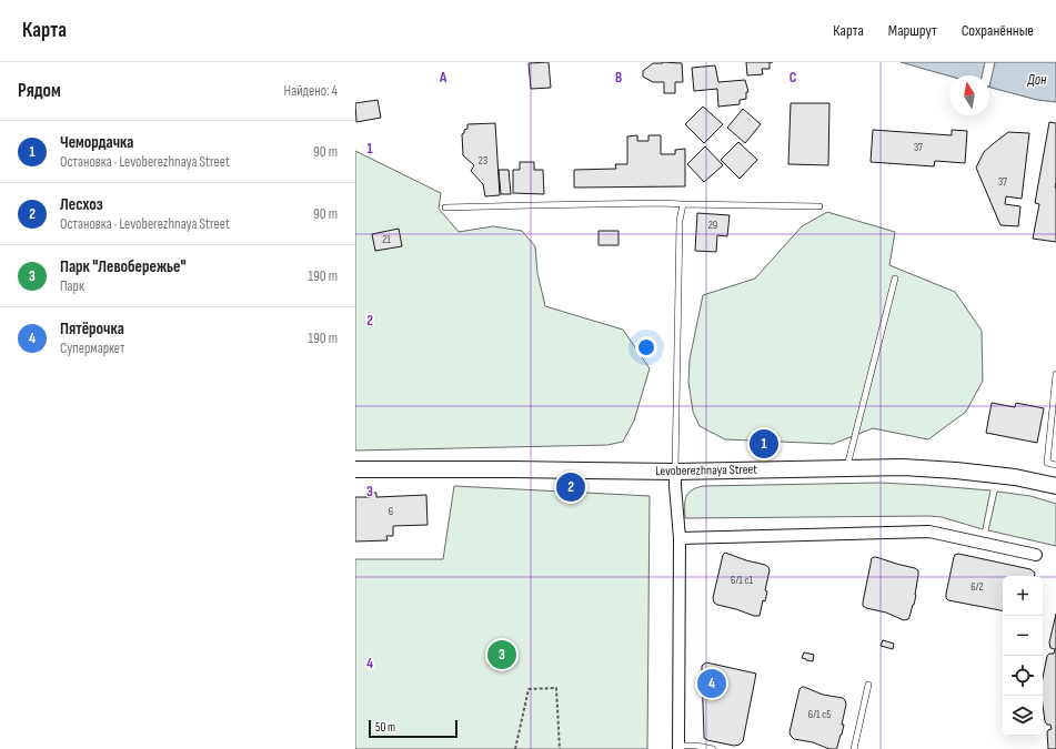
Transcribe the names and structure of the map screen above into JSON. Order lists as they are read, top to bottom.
{
  "streets": {
    "main road": ["Levoberezhnaya Street"]
  },
  "water": ["Дон"],
  "house_numbers": [
    "37",
    "23",
    "37",
    "29",
    "21",
    "6",
    "6/1 с1",
    "6/2",
    "6/1 с5"
  ],
  "scale_bar": "50 m",
  "north": "top",
  "page": {
    "header": "Карта",
    "nav": ["Карта", "Маршрут", "Сохранённые"],
    "heading": ["Рядом", "Найдено: 4"],
    "list": [
      {
        "mark": "1",
        "name": "Чемордачка",
        "note": "Остановка · Levoberezhnaya Street",
        "value": "90 m"
      },
      {
        "mark": "2",
        "name": "Лесхоз",
        "note": "Остановка · Levoberezhnaya Street",
        "value": "90 m"
      },
      {
        "mark": "3",
        "name": "Парк \"Левобережье\"",
        "note": "Парк",
        "value": "190 m"
      },
      {
        "mark": "4",
        "name": "Пятёрочка",
        "note": "Супермаркет",
        "value": "190 m"
      }
    ],
    "pins": [
      "1",
      "2",
      "3",
      "4"
    ],
    "map_buttons": ["+", "−"],
    "scale": "50 m"
  },
  "grid": {
    "columns": ["A", "B", "C"],
    "rows": [
      "1",
      "2",
      "3",
      "4"
    ]
  }
}
